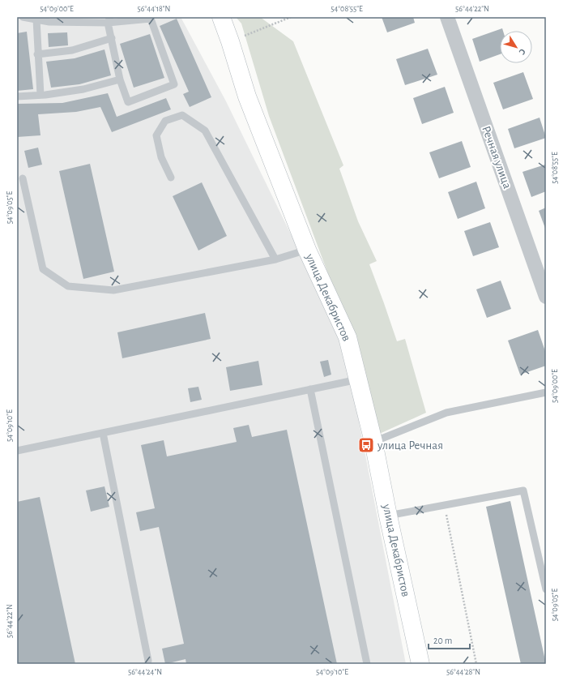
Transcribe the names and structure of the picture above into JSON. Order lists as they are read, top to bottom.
{
  "streets": {
    "street": ["Речная улица", "улица Декабристов"]
  },
  "places": {
    "bus stop": ["улица Речная"]
  },
  "scale_bar": "20 m",
  "north": "bottom right",
  "coordinates": [
    "54°09'00\"E",
    "56°44'18\"N",
    "54°08'55\"E",
    "56°44'22\"N",
    "54°09'05\"E",
    "54°09'10\"E",
    "56°44'24\"N",
    "56°44'28\"N"
  ]
}
